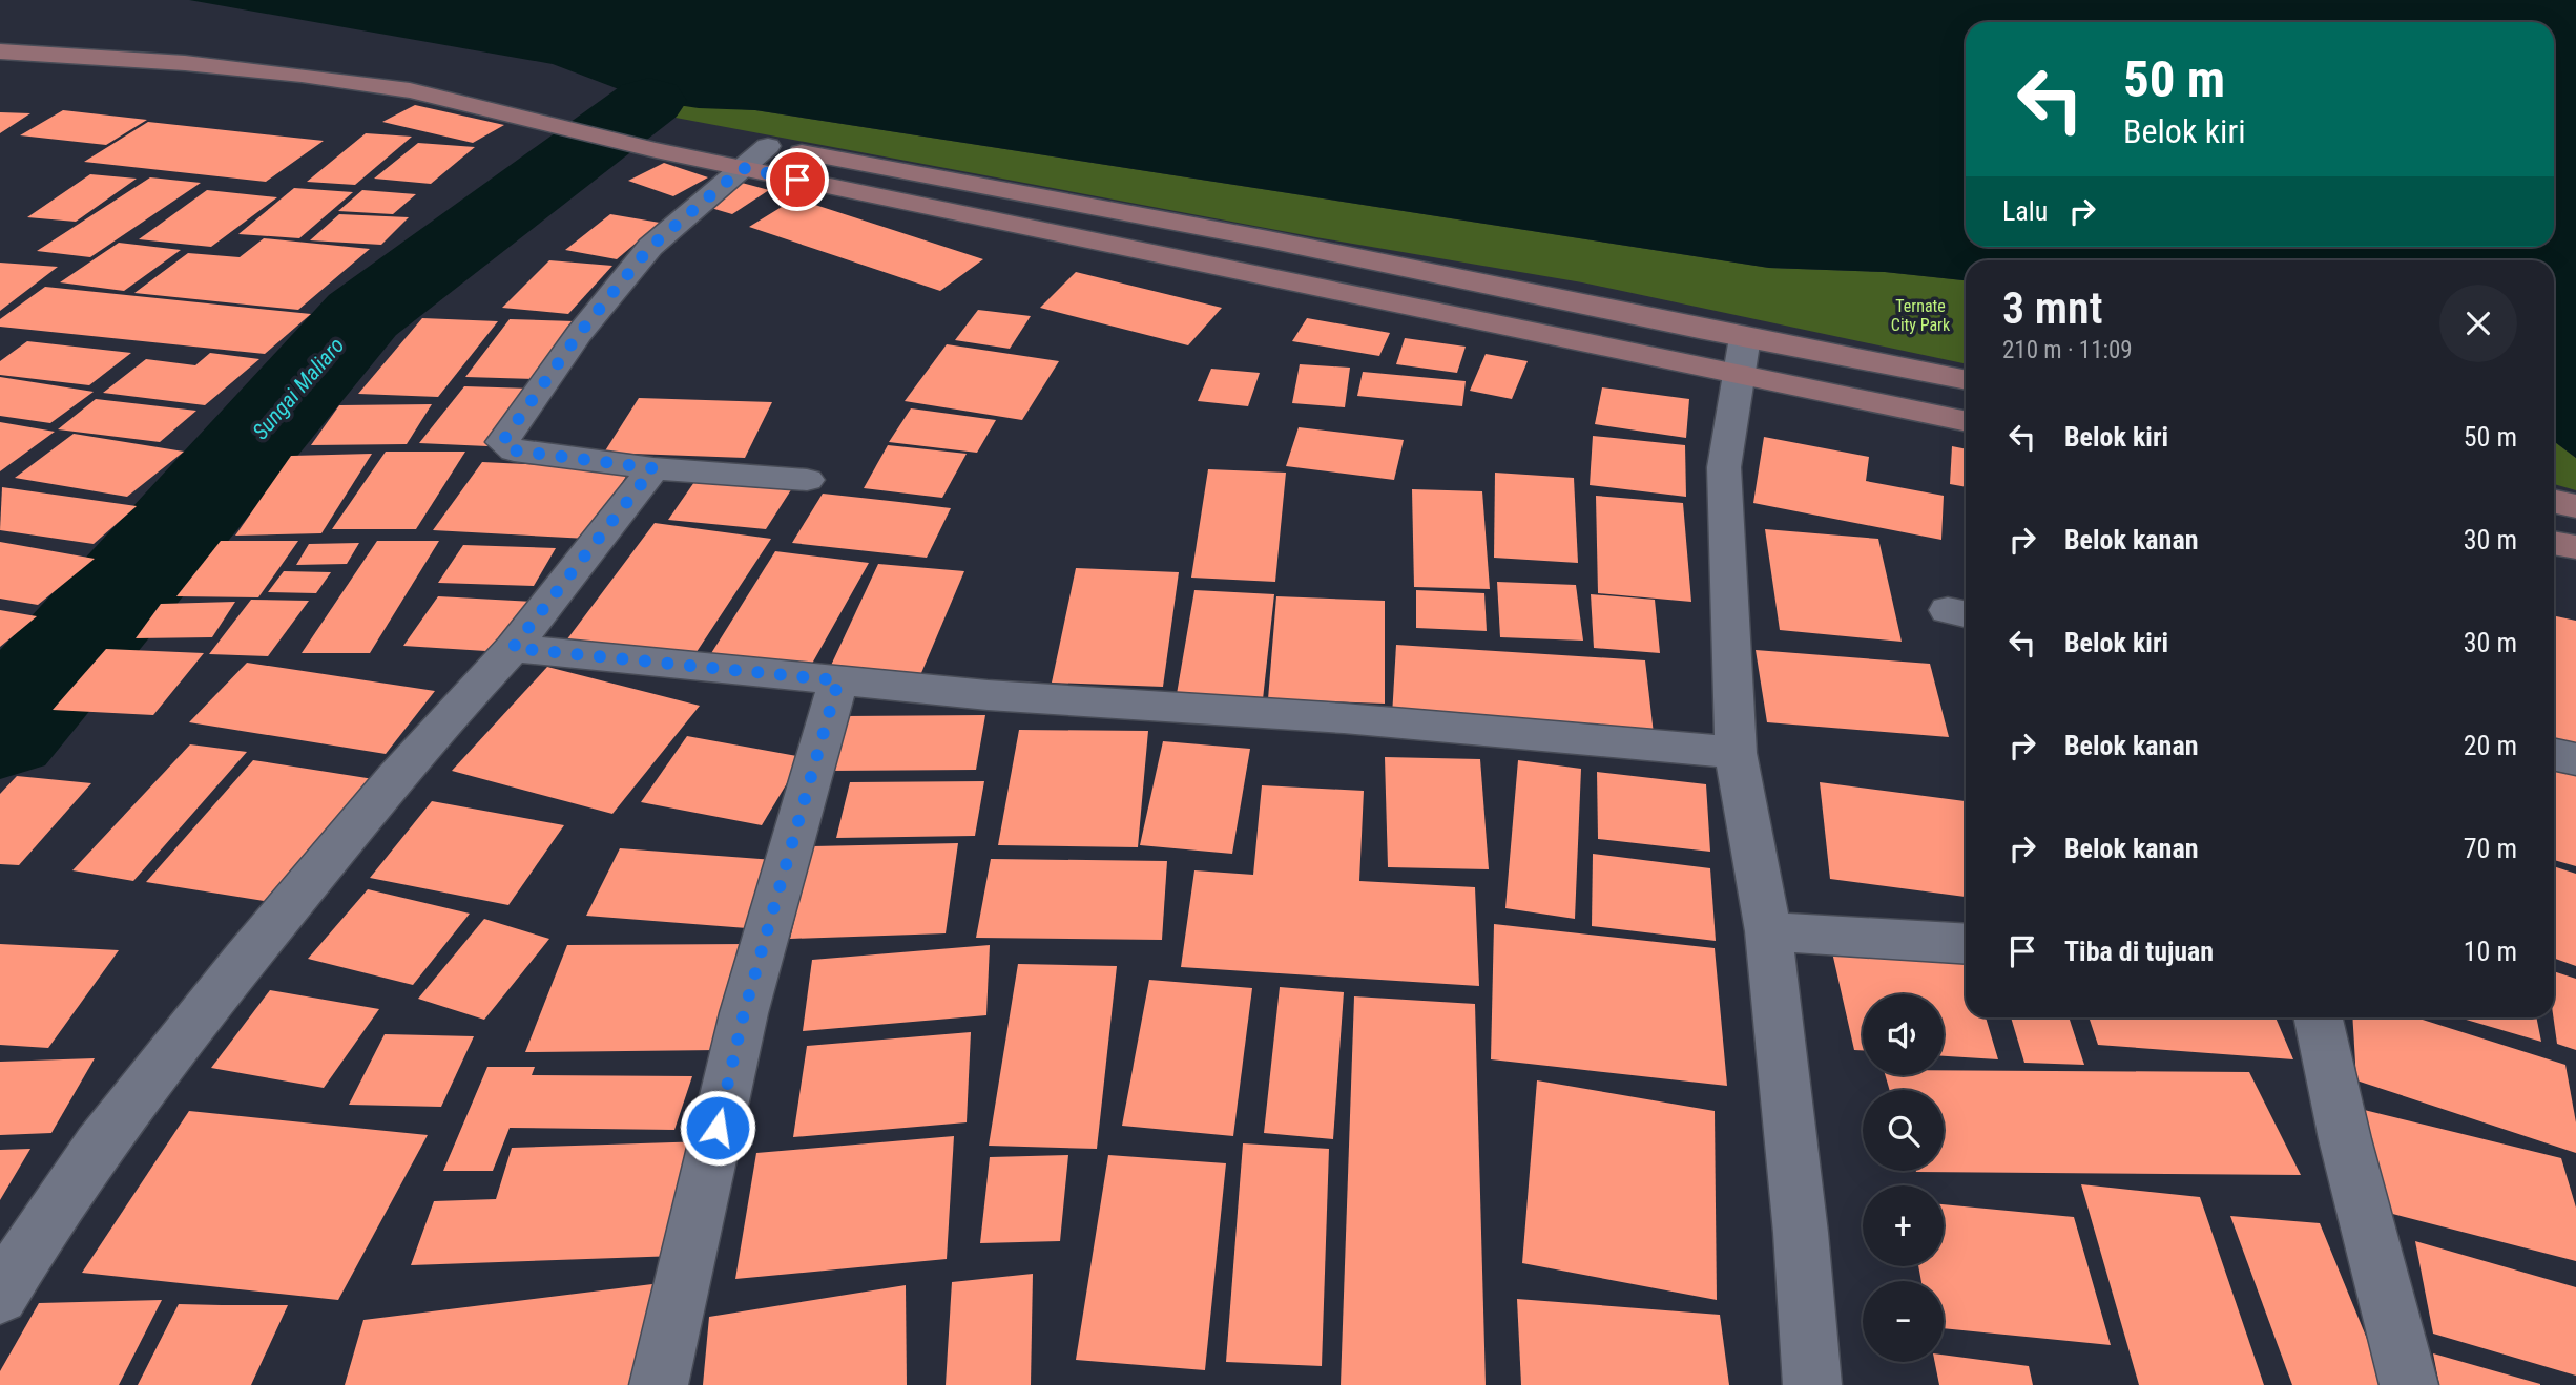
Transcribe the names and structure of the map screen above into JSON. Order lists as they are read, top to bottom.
{
  "water": ["Sungai Maliaro"],
  "parks": ["Ternate City Park"],
  "page": {
    "turn": ["50 m", "Belok kiri"],
    "then": "Lalu",
    "heading": ["3 mnt", "210 m · 11:09"],
    "list": [
      {
        "name": "Belok kiri",
        "value": "50 m"
      },
      {
        "name": "Belok kanan",
        "value": "30 m"
      },
      {
        "name": "Belok kiri",
        "value": "30 m"
      },
      {
        "name": "Belok kanan",
        "value": "20 m"
      },
      {
        "name": "Belok kanan",
        "value": "70 m"
      },
      {
        "name": "Tiba di tujuan",
        "value": "10 m"
      }
    ],
    "map_buttons": ["+", "−"]
  }
}
